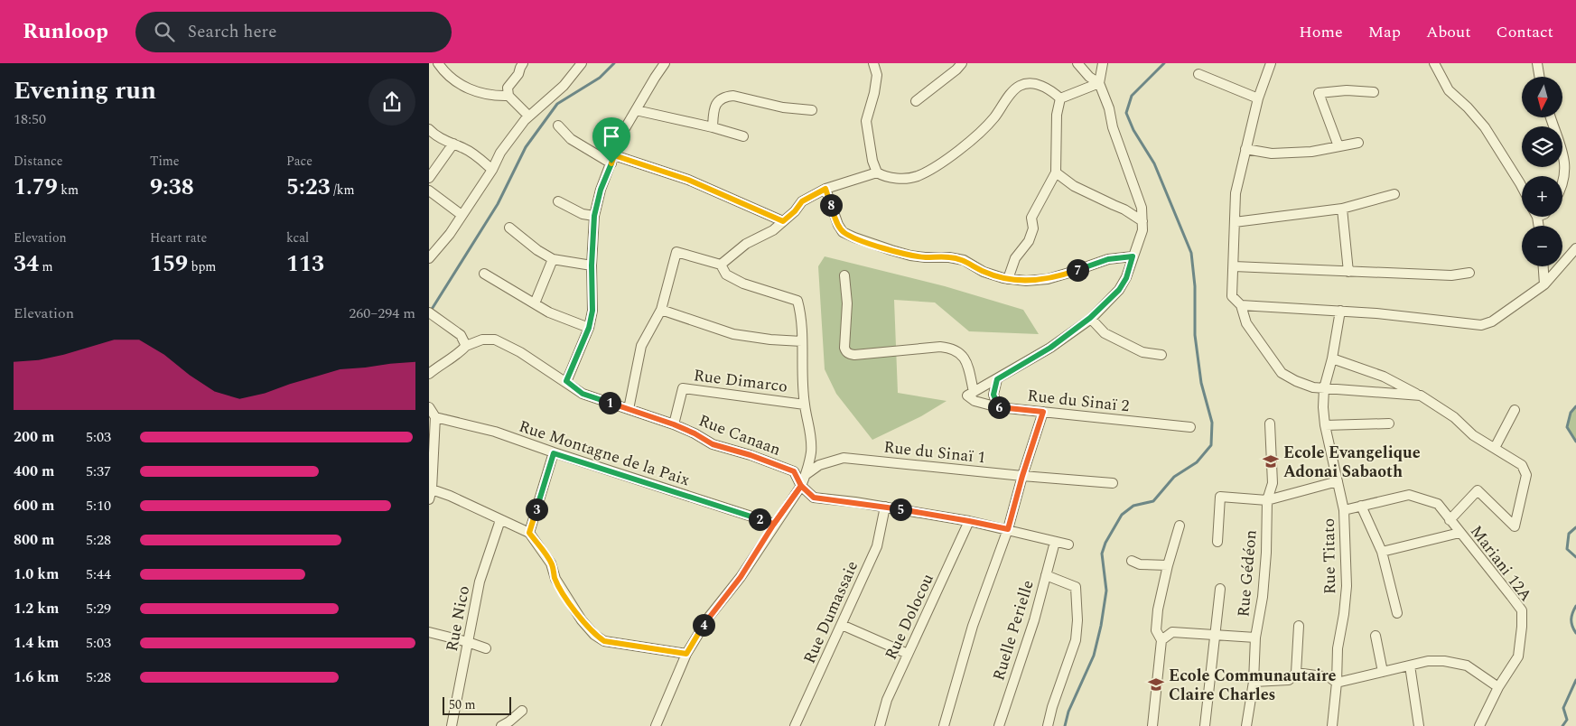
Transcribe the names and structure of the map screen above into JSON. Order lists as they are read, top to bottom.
{
  "streets": {
    "street": [
      "Rue Dimarco",
      "Rue du Sinaï 2",
      "Rue Canaan",
      "Rue du Sinaï 1",
      "Rue Montagne de la Paix",
      "Rue Titato",
      "Mariani 12A",
      "Rue Gédéon",
      "Rue Dumassaie",
      "Rue Dolocou",
      "Rue Nico",
      "Ruelle Perielle"
    ]
  },
  "crossings": [
    ["Rue Dimarco", "Rue Canaan"],
    ["Rue Canaan", "Rue Dumassaie"],
    ["Rue Canaan", "Rue Dolocou"],
    ["Rue Canaan", "Ruelle Perielle"],
    ["Rue Titato", "Mariani 12A"]
  ],
  "places": {
    "school or university": ["Ecole Evangelique Adonai Sabaoth", "Ecole Communautaire Claire Charles"]
  },
  "scale_bar": "50 m",
  "north": "bottom",
  "page": {
    "header": "Runloop",
    "search": "Search here",
    "nav": [
      "Home",
      "Map",
      "About",
      "Contact"
    ],
    "heading": ["Evening run", "18:50"],
    "map_buttons": ["+", "−"],
    "stats": [
      ["Distance", "1.79 km"],
      ["Time", "9:38"],
      ["Pace", "5:23 /km"],
      ["Elevation", "34 m"],
      ["Heart rate", "159 bpm"],
      ["kcal", "113"]
    ],
    "pins": [
      "8",
      "7",
      "1",
      "6",
      "3",
      "5",
      "2",
      "4"
    ],
    "chart": ["Elevation", "260–294 m"],
    "list": [
      {
        "name": "200 m",
        "note": "5:03"
      },
      {
        "name": "400 m",
        "note": "5:37"
      },
      {
        "name": "600 m",
        "note": "5:10"
      },
      {
        "name": "800 m",
        "note": "5:28"
      },
      {
        "name": "1.0 km",
        "note": "5:44"
      },
      {
        "name": "1.2 km",
        "note": "5:29"
      },
      {
        "name": "1.4 km",
        "note": "5:03"
      },
      {
        "name": "1.6 km",
        "note": "5:28"
      }
    ],
    "scale": "50 m"
  }
}
